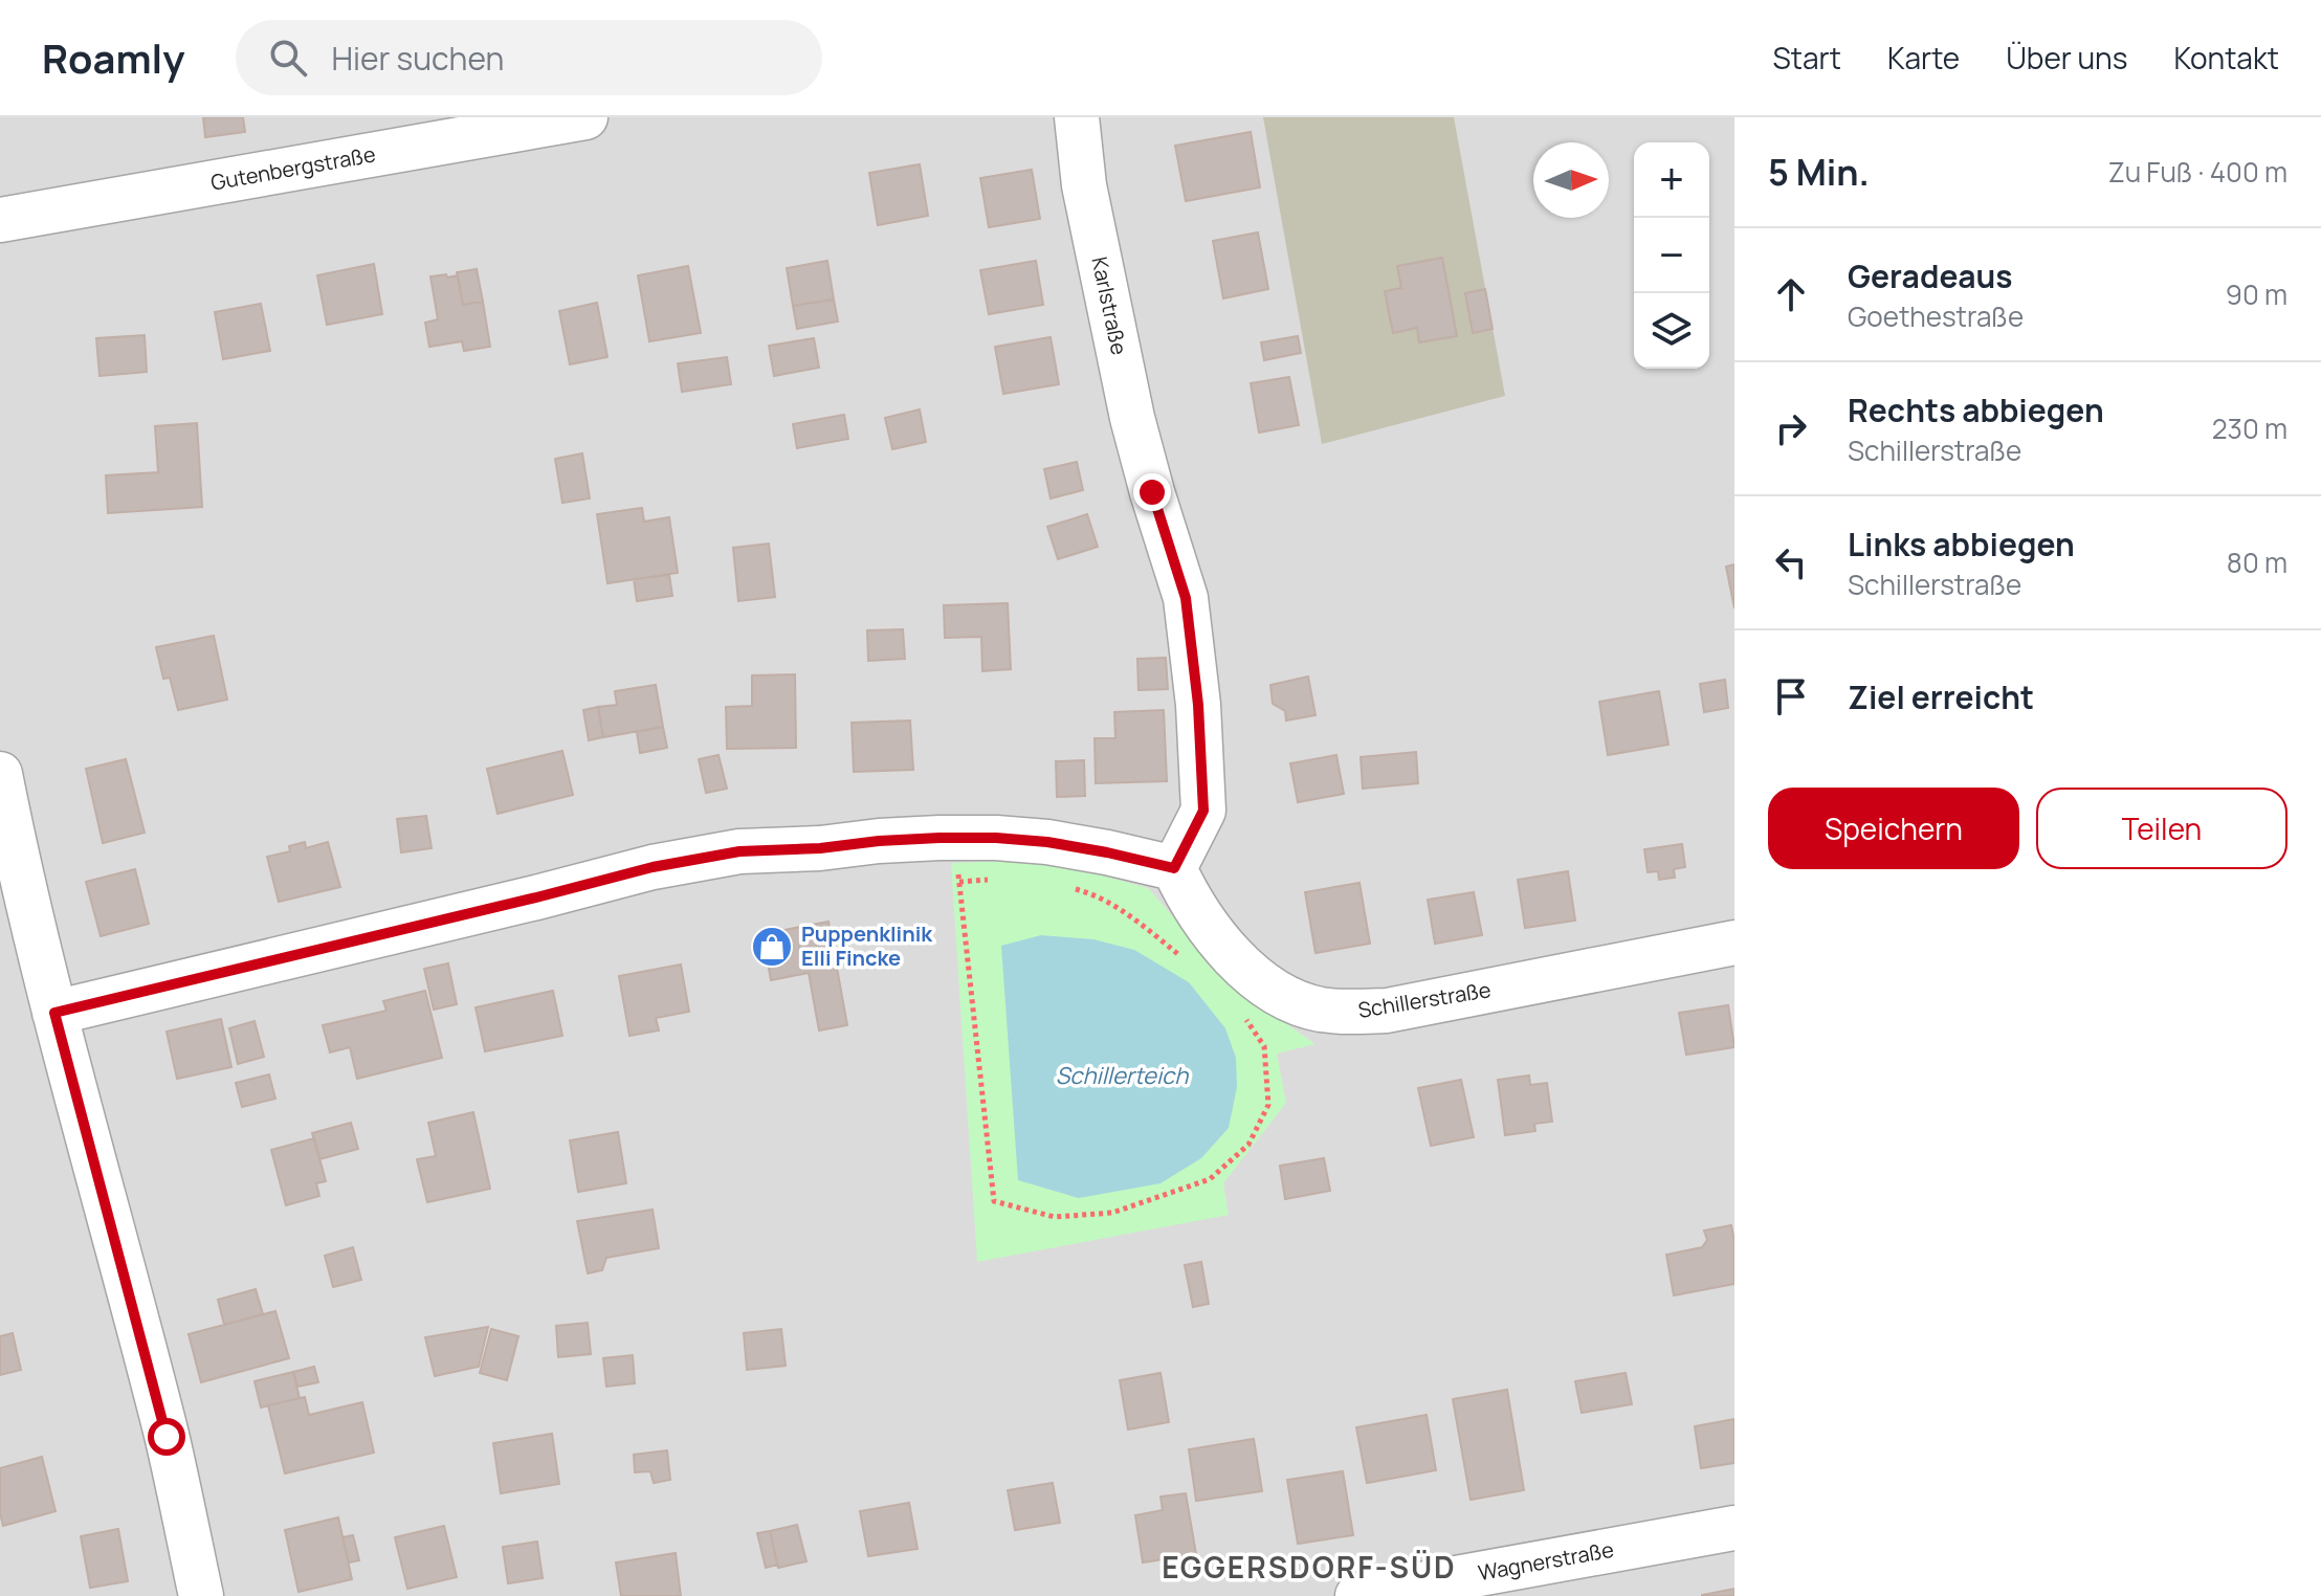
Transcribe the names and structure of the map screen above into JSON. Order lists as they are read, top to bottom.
{
  "streets": {
    "street": [
      "Gutenbergstraße",
      "Karlstraße",
      "Schillerstraße",
      "Wagnerstraße"
    ]
  },
  "crossings": [
    ["Karlstraße", "Schillerstraße"]
  ],
  "districts": ["EGGERSDORF-SÜD"],
  "water": ["Schillerteich"],
  "places": {
    "shop": ["Puppenklinik Elli Fincke"]
  },
  "north": "right",
  "page": {
    "header": "Roamly",
    "search": "Hier suchen",
    "nav": [
      "Start",
      "Karte",
      "Über uns",
      "Kontakt"
    ],
    "heading": ["5 Min.", "Zu Fuß · 400 m"],
    "map_buttons": ["+", "−"],
    "list": [
      ["Geradeaus", "Goethestraße", "90 m"],
      ["Rechts abbiegen", "Schillerstraße", "230 m"],
      ["Links abbiegen", "Schillerstraße", "80 m"],
      "Ziel erreicht"
    ],
    "buttons": ["Speichern", "Teilen"]
  }
}
